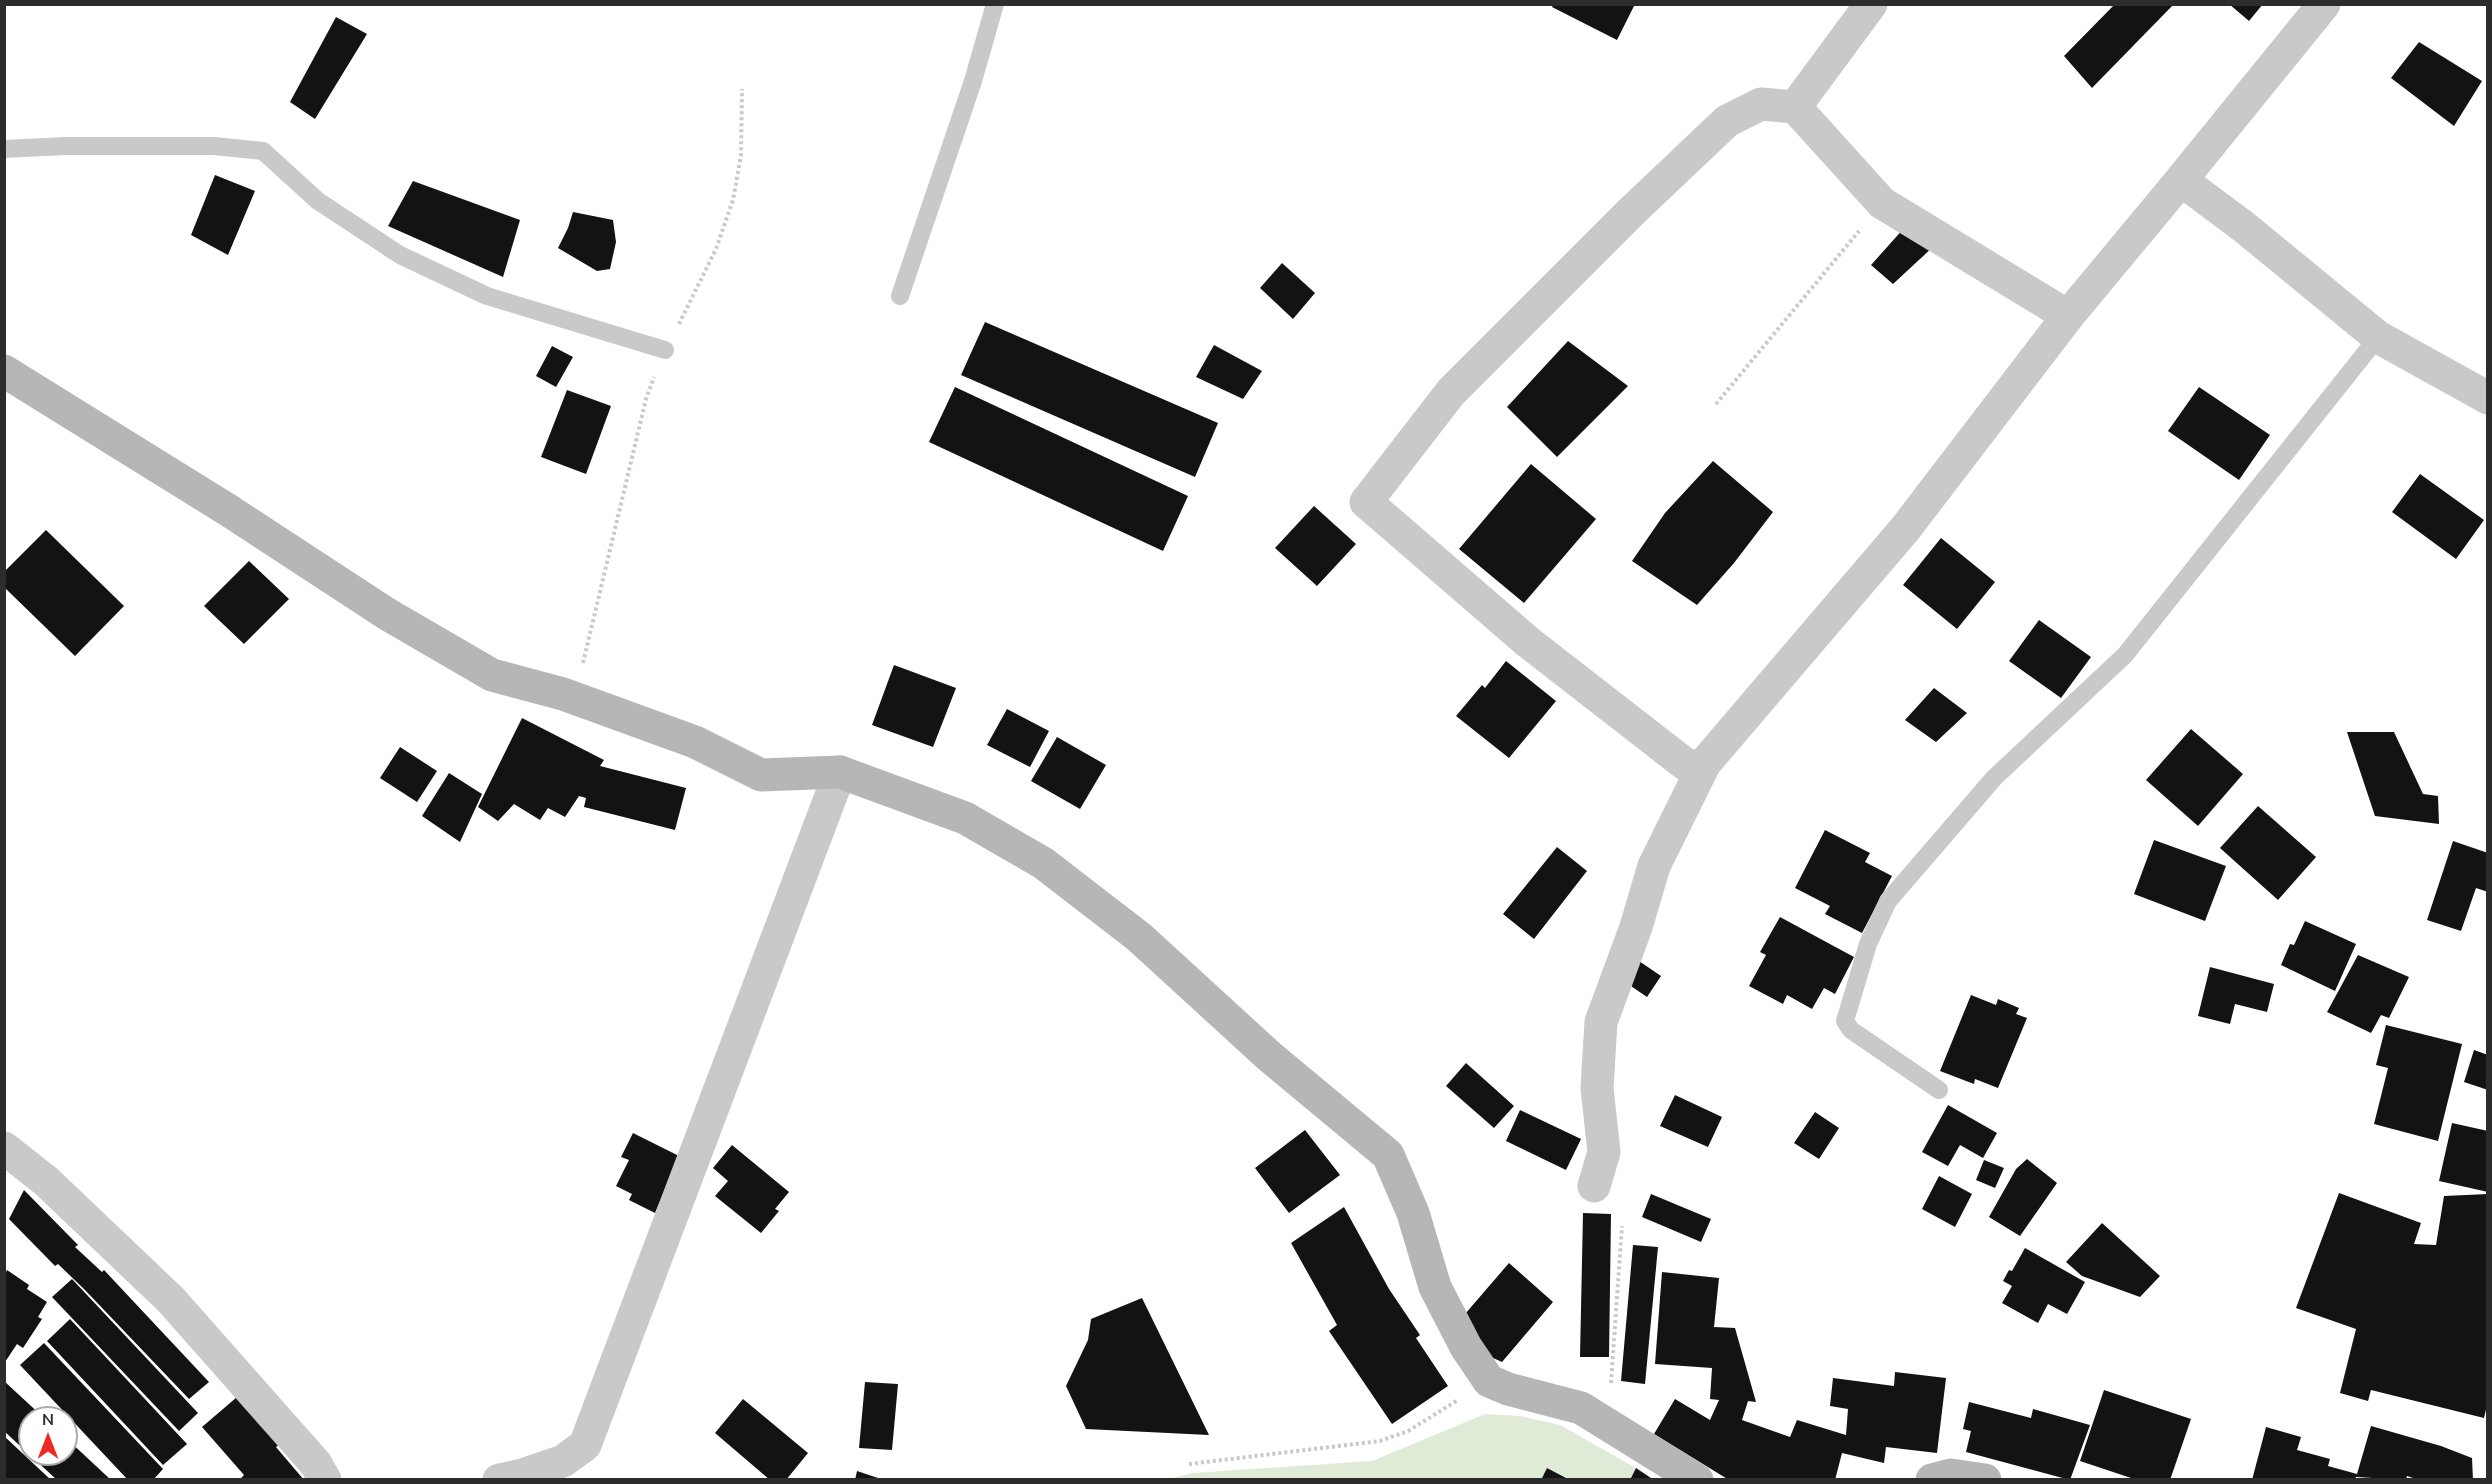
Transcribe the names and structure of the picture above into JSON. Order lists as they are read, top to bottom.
{
  "north": "top"
}
